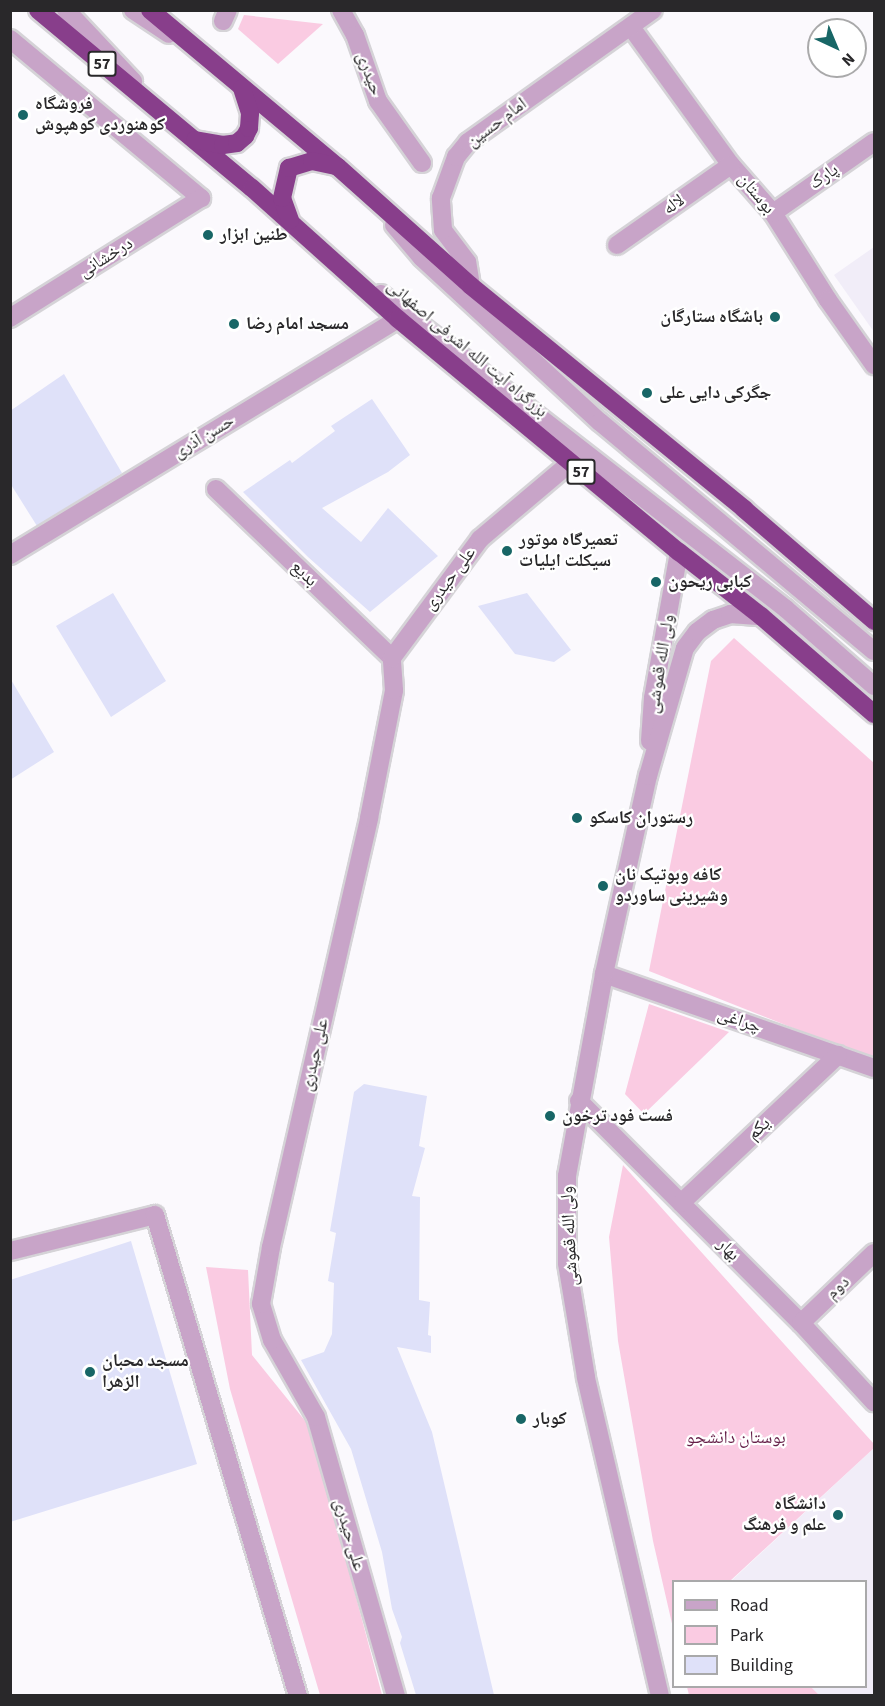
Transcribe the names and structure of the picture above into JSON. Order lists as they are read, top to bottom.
{
  "streets": {
    "highway": ["57", "بزرگراه آیت الله اشرفی اصفهانی"],
    "street": [
      "حیدری",
      "امام حسین",
      "پارک",
      "بوستان",
      "لاله",
      "درخشانی",
      "حسن آذری",
      "بدیع",
      "علی حیدری",
      "ولی الله قموشی",
      "چراغی",
      "یکم",
      "بهار",
      "دوم"
    ]
  },
  "crossings": [
    ["امام حسین", "بوستان"],
    ["پارک", "بوستان"],
    ["بوستان", "لاله"],
    ["بزرگراه آیت الله اشرفی اصفهانی", "حسن آذری"],
    ["بزرگراه آیت الله اشرفی اصفهانی", "علی حیدری"],
    ["بزرگراه آیت الله اشرفی اصفهانی", "ولی الله قموشی"],
    ["بدیع", "علی حیدری"],
    ["ولی الله قموشی", "چراغی"],
    ["ولی الله قموشی", "بهار"],
    ["چراغی", "یکم"],
    ["یکم", "بهار"],
    ["بهار", "دوم"]
  ],
  "parks": ["بوستان دانشجو"],
  "places": [
    "فروشگاه کوهنوردی کوهپوش",
    "طنین ابزار",
    "باشگاه ستارگان",
    "مسجد امام رضا",
    "جگرکی دایی علی",
    "تعمیرگاه موتور سیکلت ایلیات",
    "کبابی ریحون",
    "رستوران کاسکو",
    "کافه وبوتیک نان وشیرینی ساوردو",
    "فست فود ترخون",
    "مسجد محبان الزهرا",
    "کوبار",
    "دانشگاه علم و فرهنگ"
  ],
  "legend": ["Road", "Park", "Building"],
  "north": "bottom right"
}
